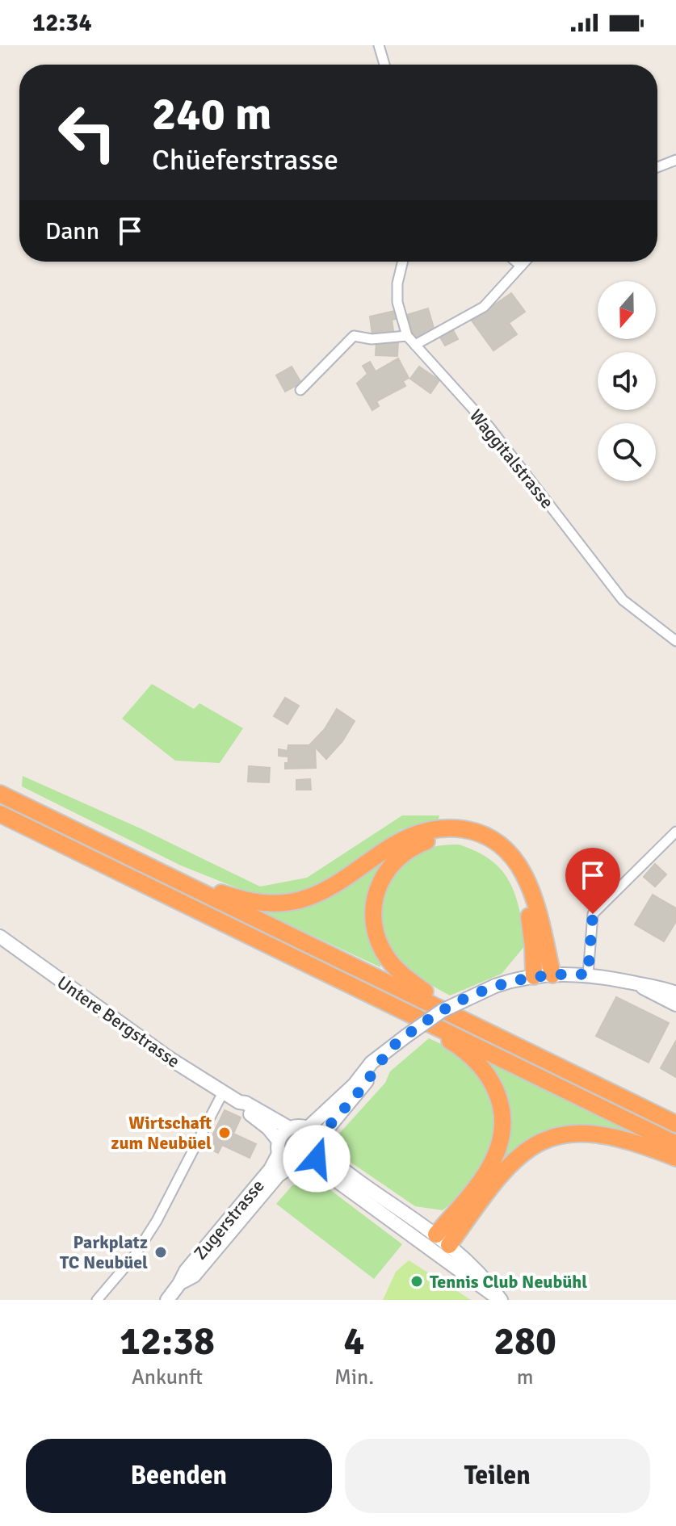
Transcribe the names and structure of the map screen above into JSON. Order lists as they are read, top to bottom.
{
  "streets": {
    "main road": ["Untere Bergstrasse", "Zugerstrasse"],
    "street": ["Waggitalstrasse"]
  },
  "crossings": [
    ["Untere Bergstrasse", "Zugerstrasse"]
  ],
  "places": ["Wirtschaft zum Neubüel", "Parkplatz TC Neubüel", "Tennis Club Neubühl"],
  "north": "bottom",
  "page": {
    "status": "12:34",
    "turn": ["240 m", "Chüeferstrasse"],
    "then": "Dann",
    "eta": [
      "12:38",
      "Ankunft",
      "4",
      "Min.",
      "280",
      "m"
    ],
    "buttons": ["Beenden", "Teilen"]
  }
}
